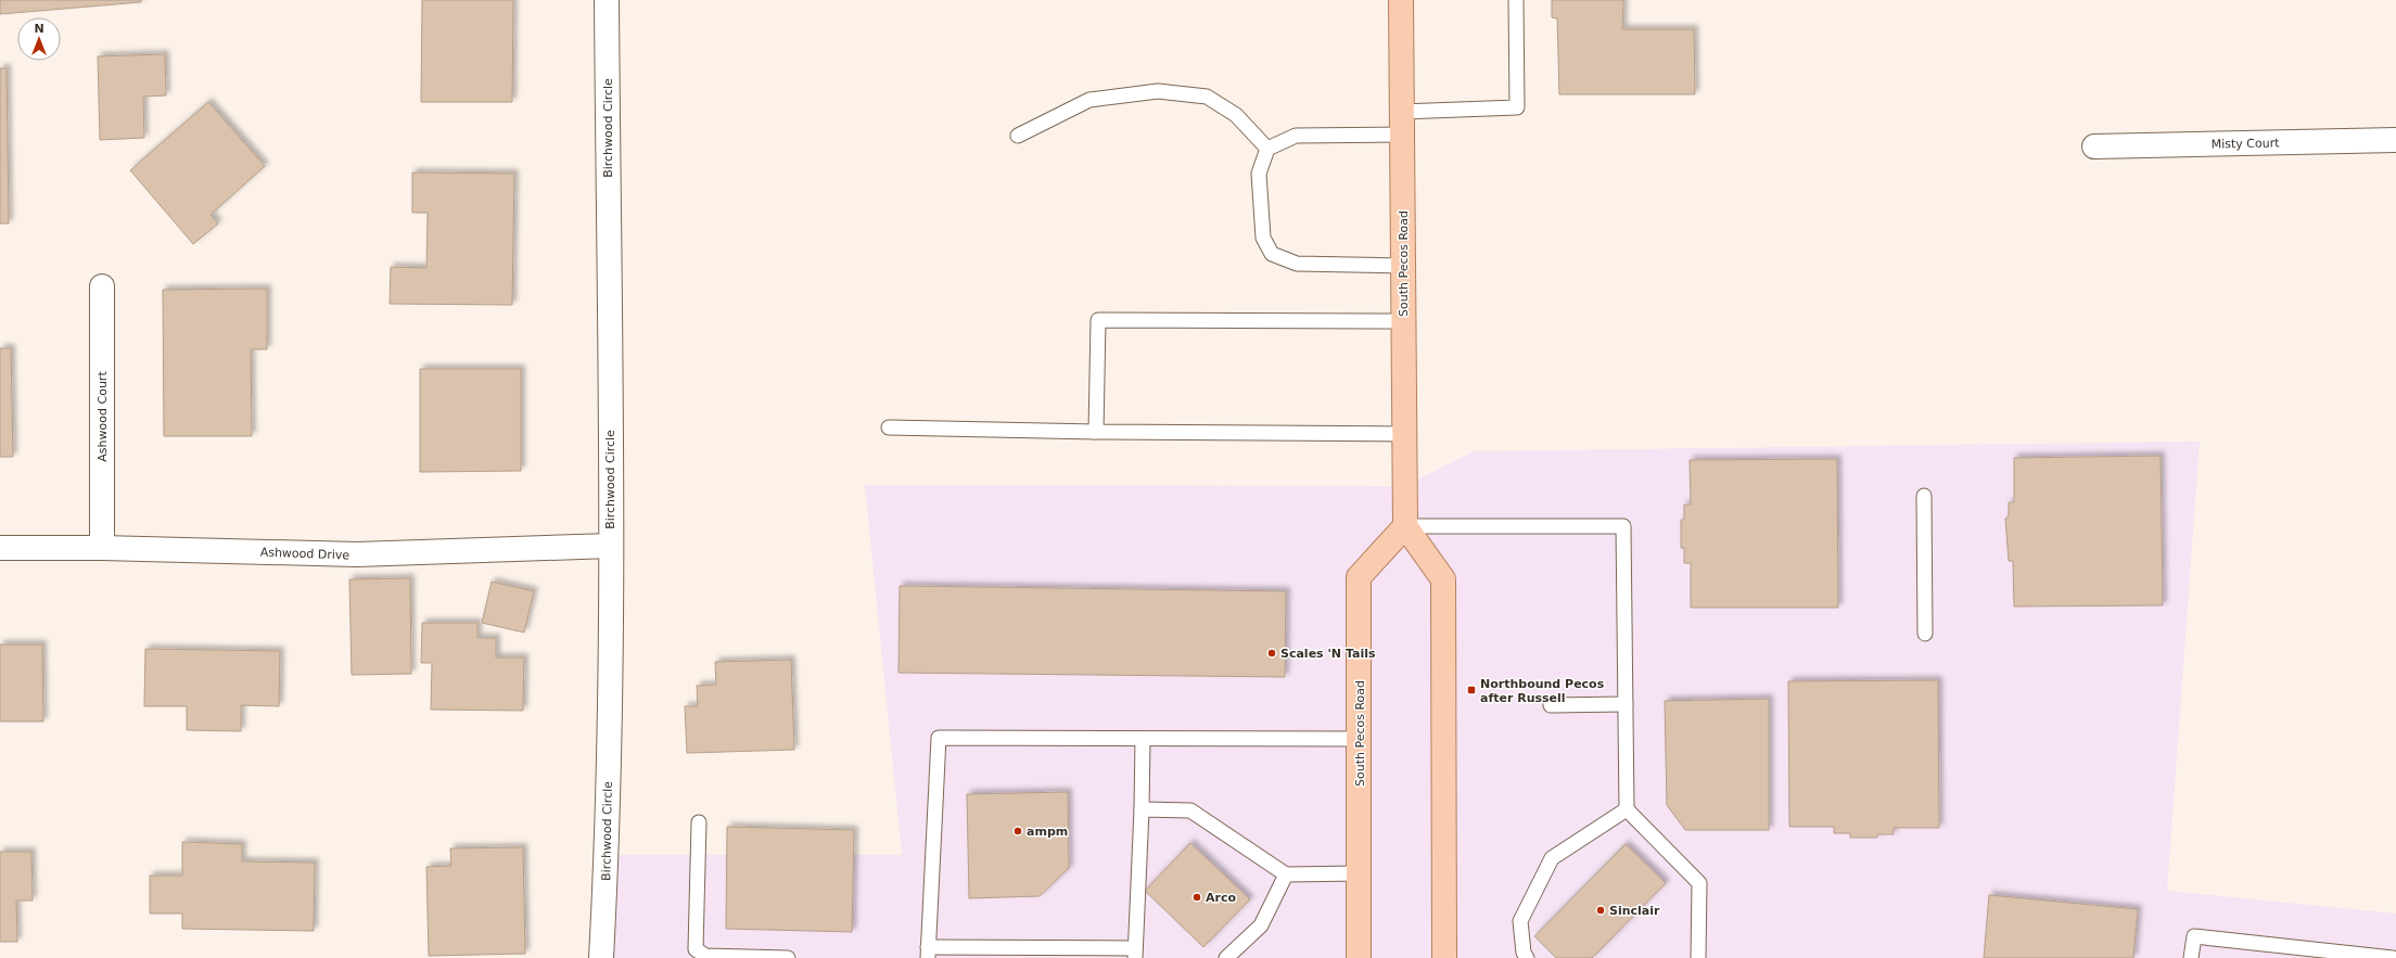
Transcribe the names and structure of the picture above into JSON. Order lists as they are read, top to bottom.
{
  "streets": {
    "main road": ["South Pecos Road"],
    "street": [
      "Birchwood Circle",
      "Misty Court",
      "Ashwood Court",
      "Ashwood Drive"
    ]
  },
  "crossings": [
    ["Birchwood Circle", "Ashwood Drive"],
    ["Ashwood Court", "Ashwood Drive"]
  ],
  "places": {
    "other": [
      "Scales 'N Tails",
      "ampm",
      "Arco",
      "Sinclair"
    ],
    "transit": ["Northbound Pecos after Russell"]
  },
  "north": "top"
}
